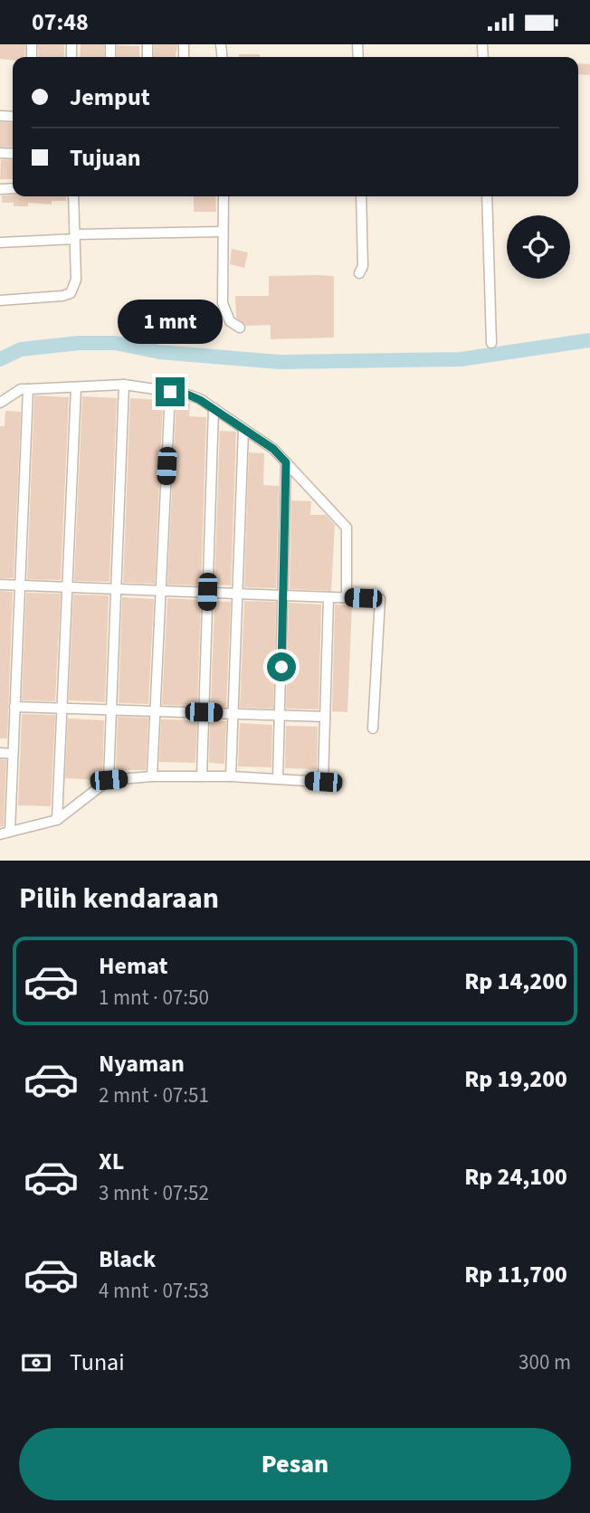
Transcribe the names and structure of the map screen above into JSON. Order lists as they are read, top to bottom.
{
  "page": {
    "status": "07:48",
    "banner": ["Jemput", "Tujuan"],
    "bubble": "1 mnt",
    "heading": "Pilih kendaraan",
    "list": [
      {
        "name": "Hemat",
        "note": "1 mnt · 07:50",
        "value": "Rp 14,200"
      },
      {
        "name": "Nyaman",
        "note": "2 mnt · 07:51",
        "value": "Rp 19,200"
      },
      {
        "name": "XL",
        "note": "3 mnt · 07:52",
        "value": "Rp 24,100"
      },
      {
        "name": "Black",
        "note": "4 mnt · 07:53",
        "value": "Rp 11,700"
      }
    ],
    "pay": ["Tunai", "300 m"],
    "buttons": "Pesan"
  }
}
